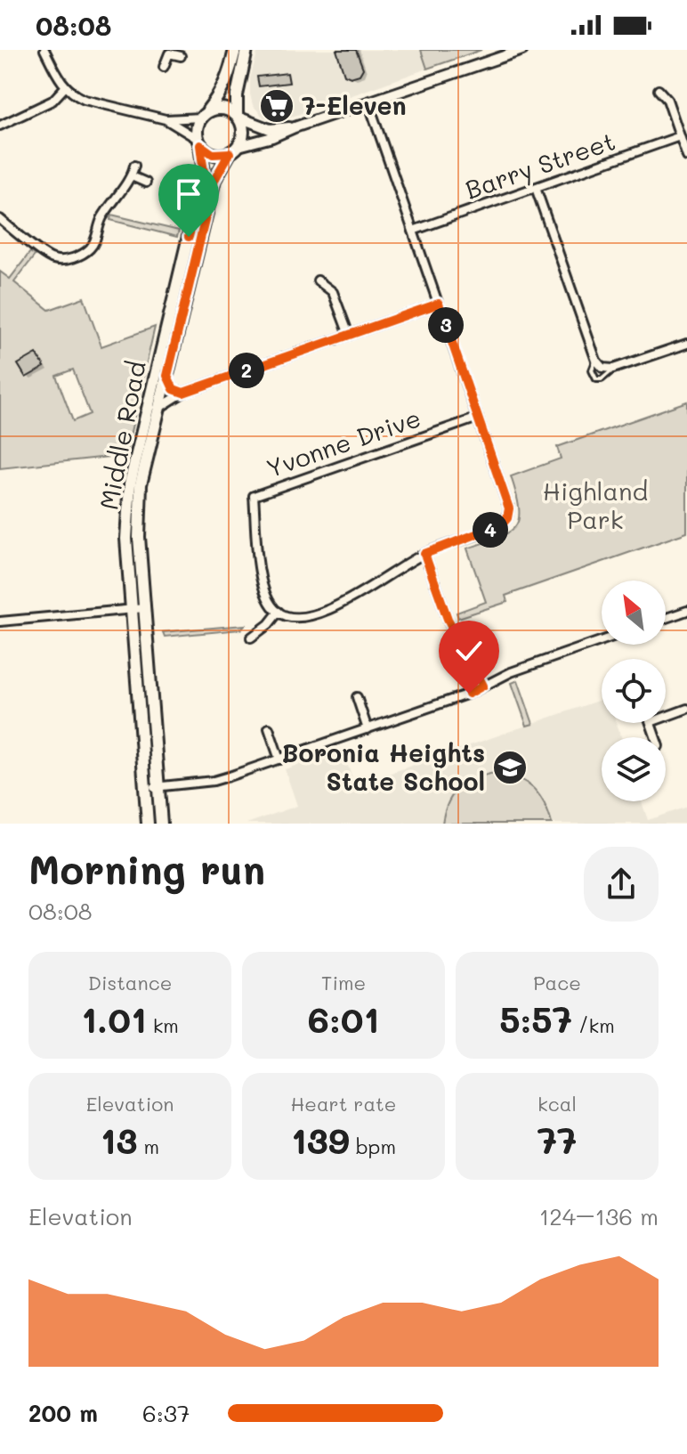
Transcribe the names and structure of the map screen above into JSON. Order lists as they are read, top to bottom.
{
  "streets": {
    "main road": ["Middle Road"],
    "street": ["Barry Street", "Yvonne Drive"]
  },
  "parks": ["Highland Park"],
  "places": {
    "supermarket": ["7-Eleven"],
    "school or university": ["Boronia Heights State School"]
  },
  "north": "top left",
  "page": {
    "status": "08:08",
    "pins": ["3", "2", "4"],
    "heading": ["Morning run", "08:08"],
    "stats": [
      ["Distance", "1.01 km"],
      ["Time", "6:01"],
      ["Pace", "5:57 /km"],
      ["Elevation", "13 m"],
      ["Heart rate", "139 bpm"],
      ["kcal", "77"]
    ],
    "chart": ["Elevation", "124–136 m"],
    "list": [
      {
        "name": "200 m",
        "note": "6:37"
      }
    ]
  }
}
